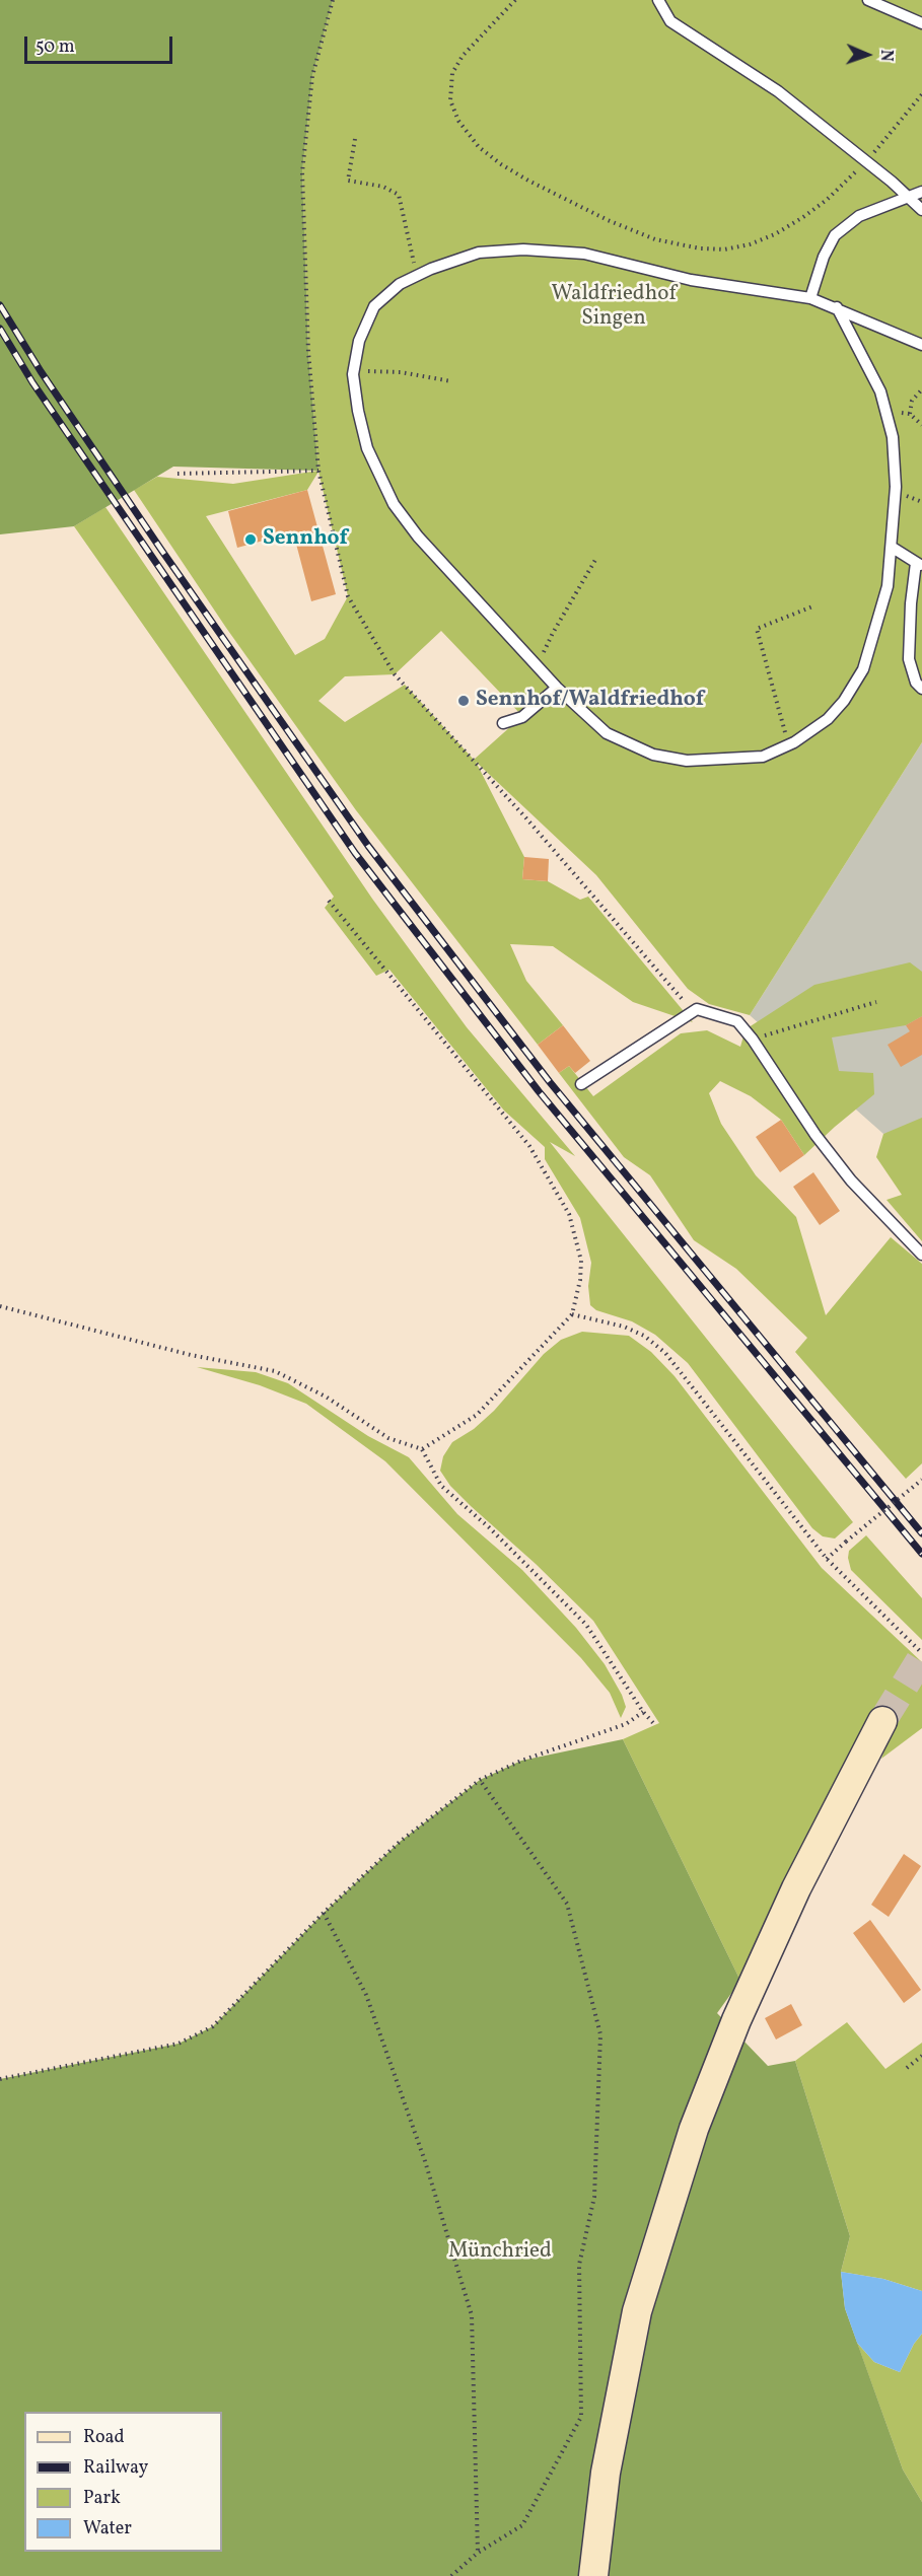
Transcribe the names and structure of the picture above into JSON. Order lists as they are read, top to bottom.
{
  "parks": ["Waldfriedhof Singen", "Münchried"],
  "places": ["Sennhof", "Sennhof/Waldfriedhof"],
  "legend": [
    "Road",
    "Railway",
    "Park",
    "Water"
  ],
  "scale_bar": "50 m",
  "north": "right"
}
